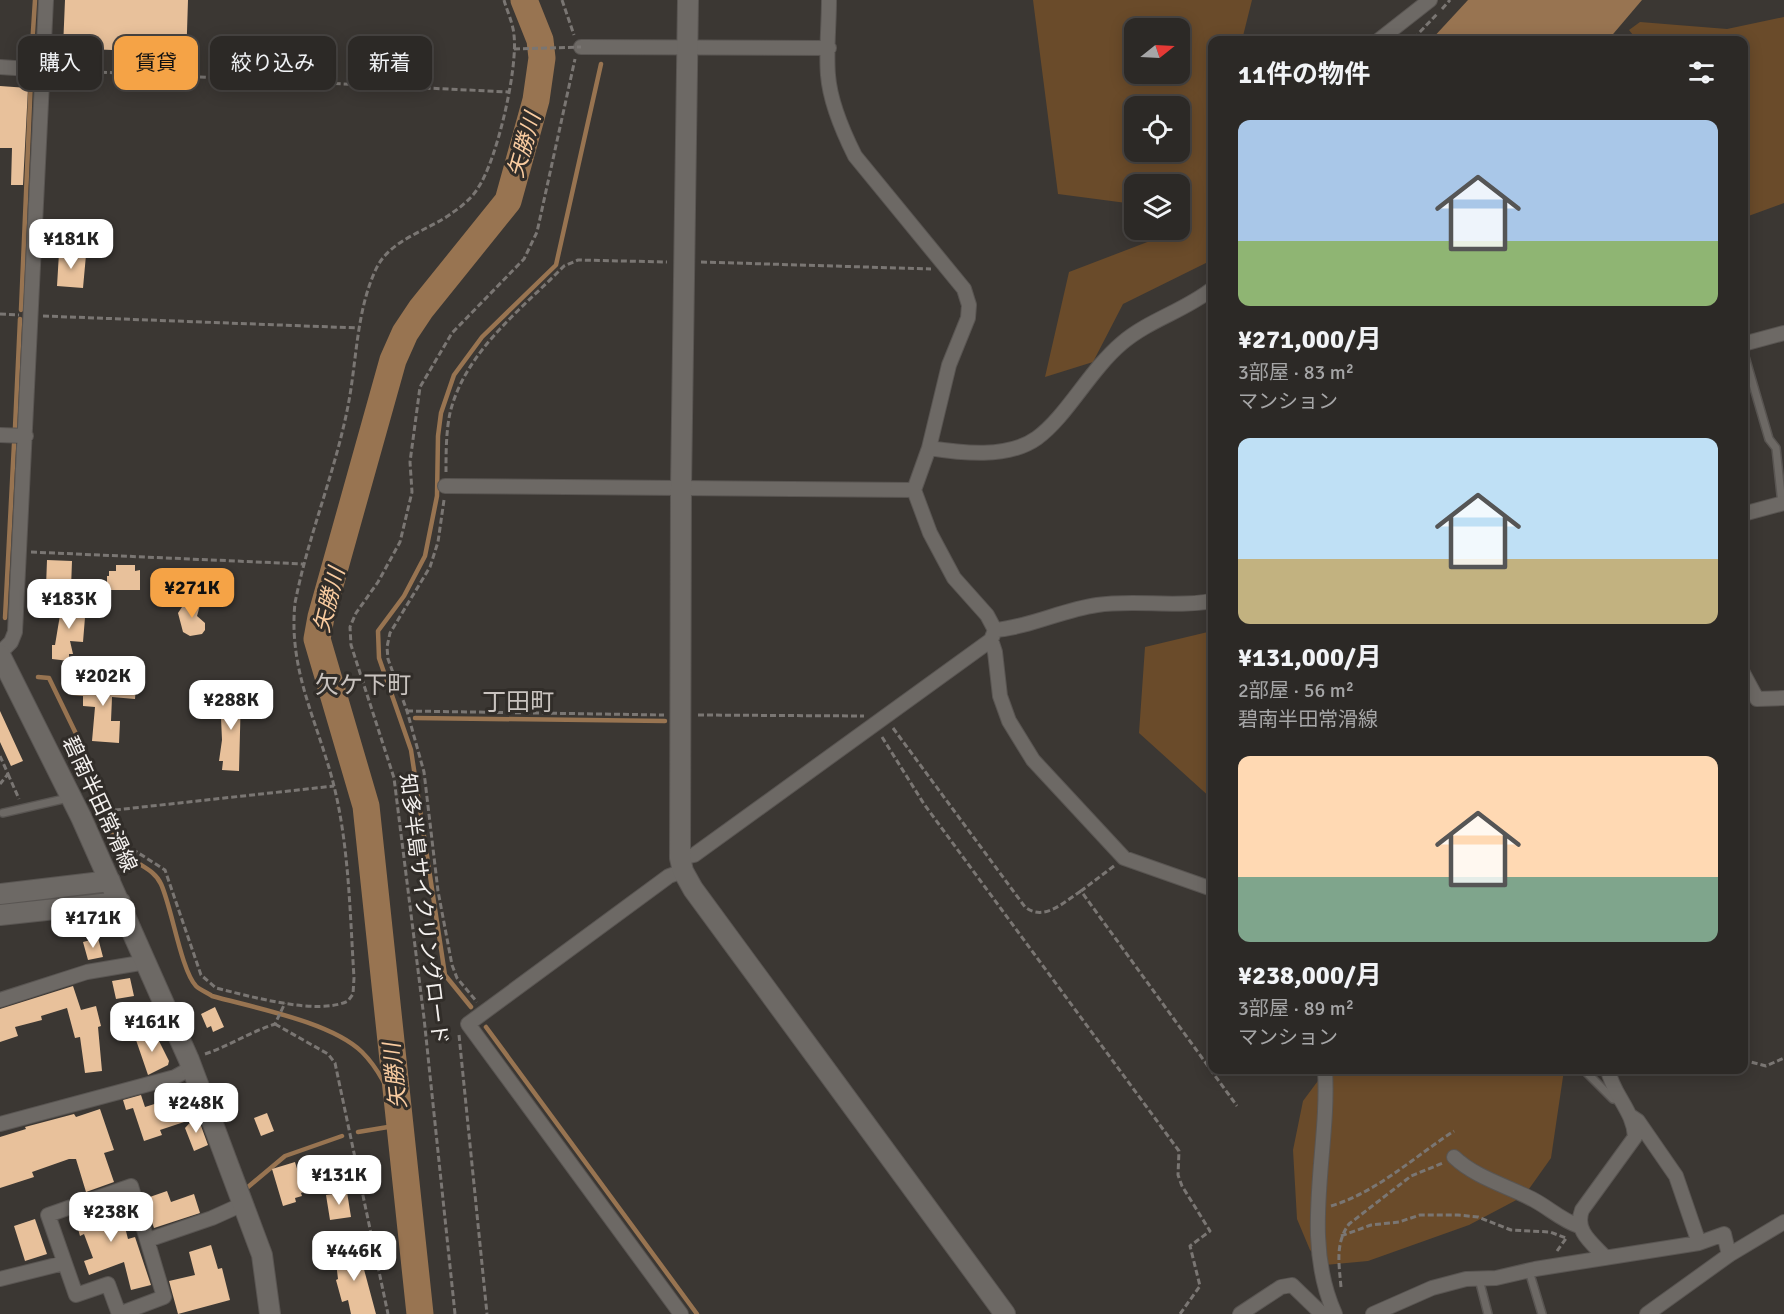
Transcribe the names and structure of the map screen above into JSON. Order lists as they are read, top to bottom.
{
  "streets": {
    "street": ["碧南半田常滑線"],
    "path": ["知多半島サイクリングロード"]
  },
  "districts": ["欠ケ下町", "丁田町"],
  "water": ["矢勝川"],
  "north": "right",
  "page": {
    "chip": [
      "購入",
      "賃貸",
      "絞り込み",
      "新着"
    ],
    "heading": "11件の物件",
    "list": [
      {
        "name": "¥271,000/月",
        "note": "3部屋 · 83 m² · マンション"
      },
      {
        "name": "¥131,000/月",
        "note": "2部屋 · 56 m² · 碧南半田常滑線"
      },
      {
        "name": "¥238,000/月",
        "note": "3部屋 · 89 m² · マンション"
      }
    ],
    "price": [
      "¥181K",
      "¥271K",
      "¥183K",
      "¥202K",
      "¥288K",
      "¥171K",
      "¥161K",
      "¥248K",
      "¥131K",
      "¥238K",
      "¥446K"
    ]
  }
}
